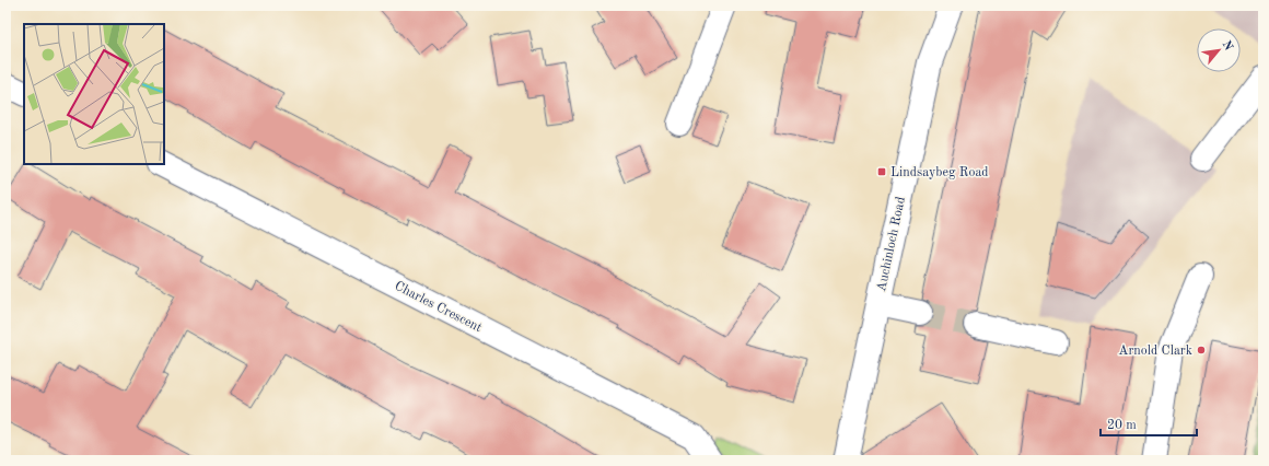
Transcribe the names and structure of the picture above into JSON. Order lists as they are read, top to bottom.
{
  "streets": {
    "street": ["Auchinloch Road", "Charles Crescent"]
  },
  "places": {
    "transit": ["Lindsaybeg Road"],
    "other": ["Arnold Clark"]
  },
  "scale_bar": "20 m",
  "north": "top right"
}
